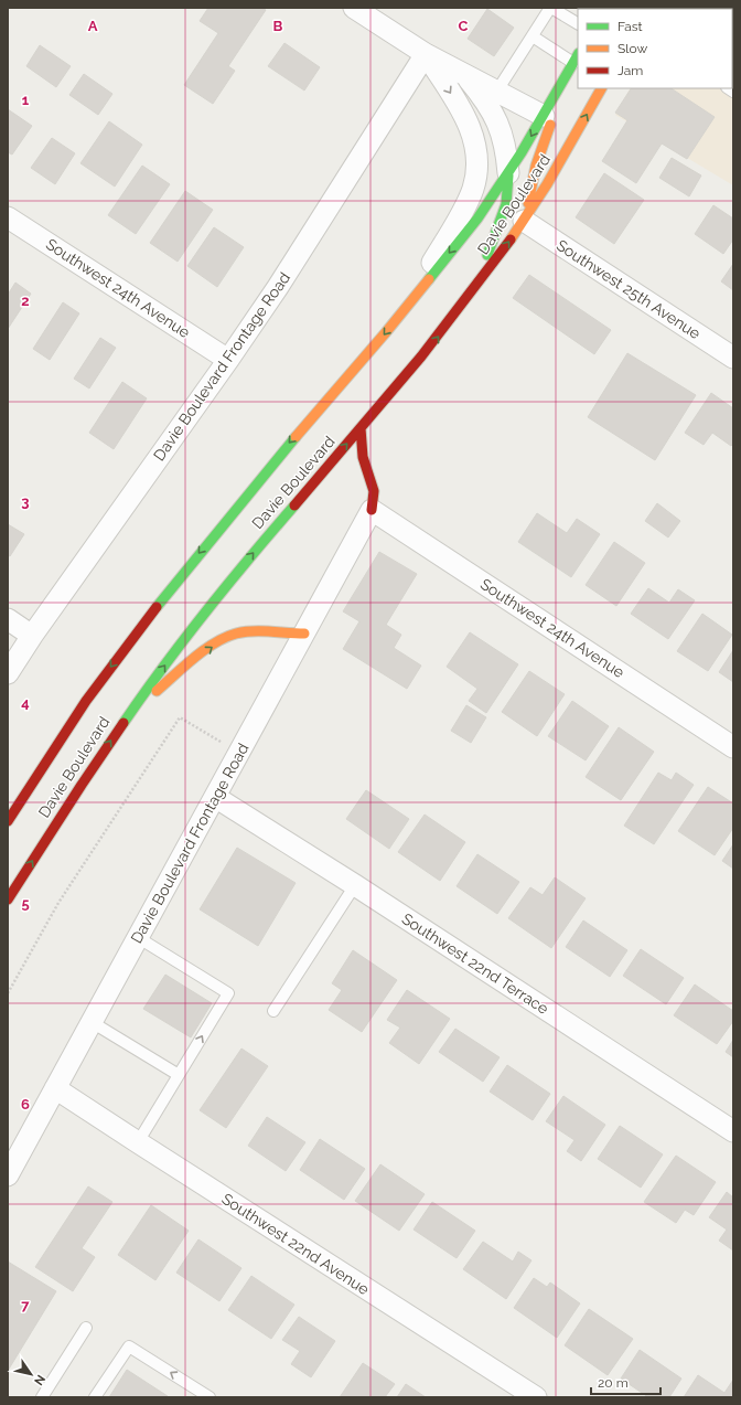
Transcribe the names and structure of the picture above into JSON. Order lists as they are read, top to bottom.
{
  "streets": {
    "main road": ["Davie Boulevard"],
    "street": [
      "Southwest 24th Avenue",
      "Southwest 25th Avenue",
      "Davie Boulevard Frontage Road",
      "Southwest 22nd Terrace",
      "Southwest 22nd Avenue"
    ]
  },
  "crossings": [
    ["Davie Boulevard", "Southwest 25th Avenue"],
    ["Southwest 24th Avenue", "Davie Boulevard Frontage Road"],
    ["Davie Boulevard Frontage Road", "Southwest 22nd Terrace"],
    ["Davie Boulevard Frontage Road", "Southwest 22nd Avenue"]
  ],
  "legend": ["Fast", "Slow", "Jam"],
  "scale_bar": "20 m",
  "north": "bottom right",
  "grid": {
    "columns": ["A", "B", "C"],
    "rows": [
      "1",
      "2",
      "3",
      "4",
      "5",
      "6",
      "7"
    ]
  }
}
